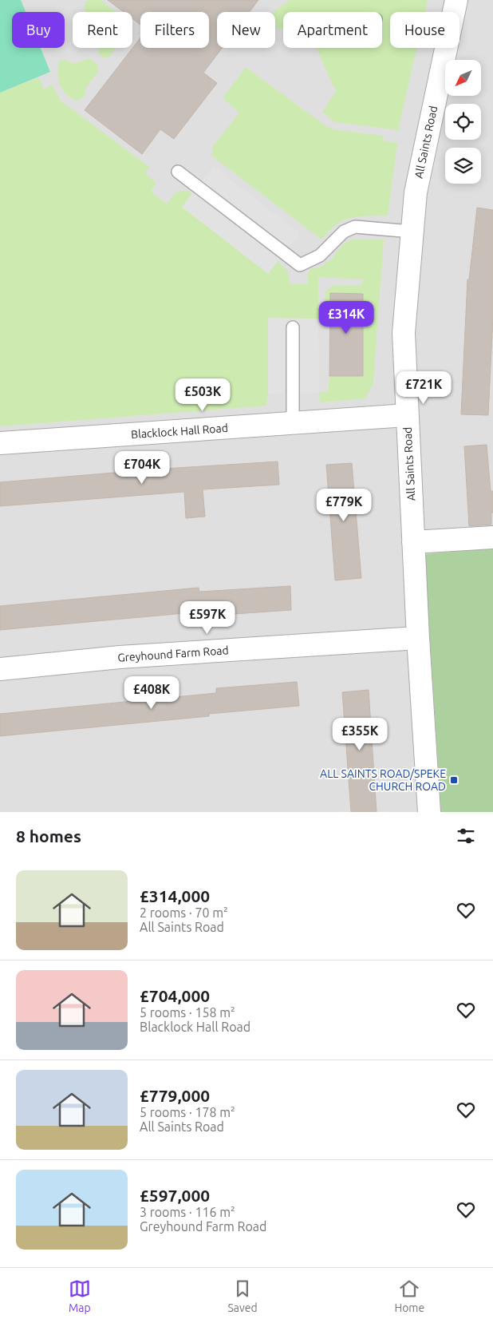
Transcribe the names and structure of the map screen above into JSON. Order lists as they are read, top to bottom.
{
  "streets": {
    "street": ["All Saints Road", "Blacklock Hall Road", "Greyhound Farm Road"]
  },
  "crossings": [
    ["All Saints Road", "Blacklock Hall Road"],
    ["All Saints Road", "Greyhound Farm Road"]
  ],
  "places": {
    "transit": ["ALL SAINTS ROAD/SPEKE CHURCH ROAD"]
  },
  "north": "bottom left",
  "page": {
    "chip": [
      "Buy",
      "Rent",
      "Filters",
      "New",
      "Apartment",
      "House"
    ],
    "price": [
      "£314K",
      "£721K",
      "£503K",
      "£704K",
      "£779K",
      "£597K",
      "£408K",
      "£355K"
    ],
    "heading": "8 homes",
    "list": [
      {
        "name": "£314,000",
        "note": "2 rooms · 70 m² · All Saints Road"
      },
      {
        "name": "£704,000",
        "note": "5 rooms · 158 m² · Blacklock Hall Road"
      },
      {
        "name": "£779,000",
        "note": "5 rooms · 178 m² · All Saints Road"
      },
      {
        "name": "£597,000",
        "note": "3 rooms · 116 m² · Greyhound Farm Road"
      }
    ],
    "tabs": ["Map", "Saved", "Home"]
  }
}
